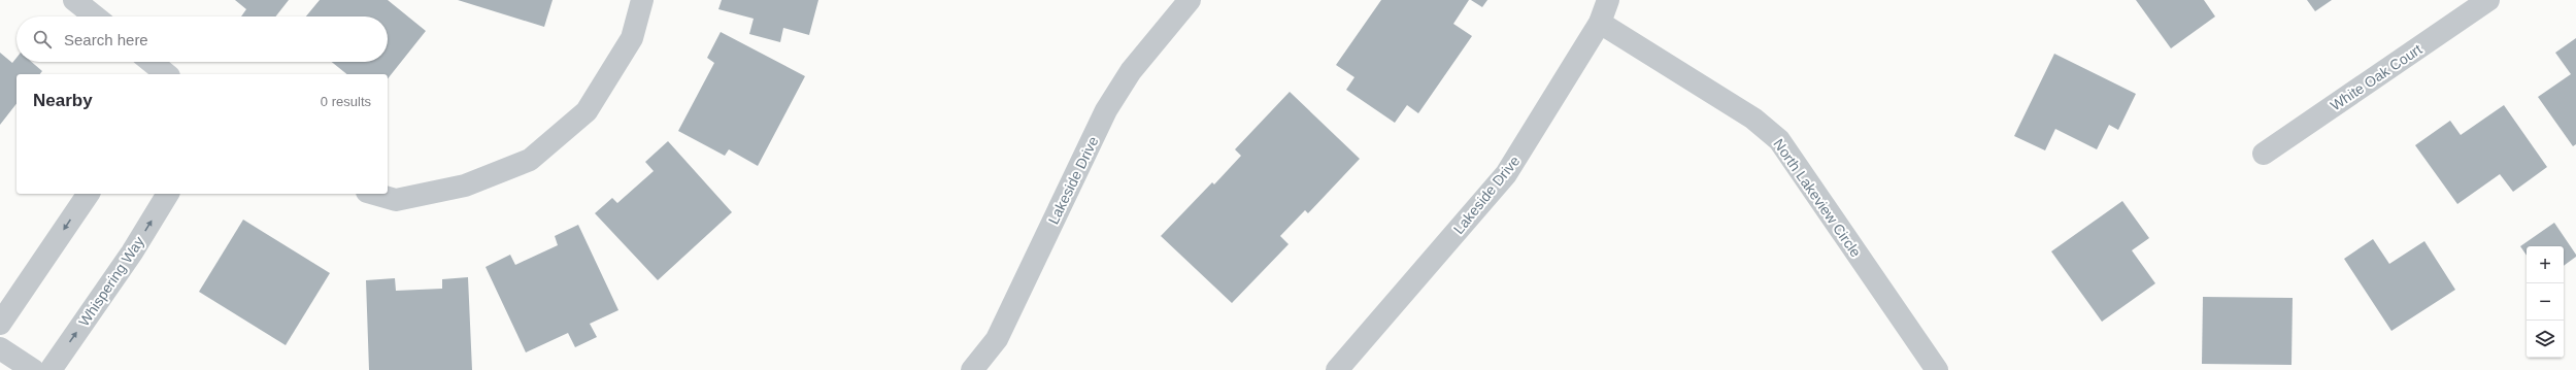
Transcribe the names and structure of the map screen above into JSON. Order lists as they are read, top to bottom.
{
  "streets": {
    "street": [
      "White Oak Court",
      "Lakeside Drive",
      "North Lakeview Circle",
      "Whispering Way"
    ]
  },
  "crossings": [
    ["Lakeside Drive", "North Lakeview Circle"]
  ],
  "page": {
    "search": "Search here",
    "heading": ["Nearby", "0 results"],
    "map_buttons": ["+", "−"]
  }
}
